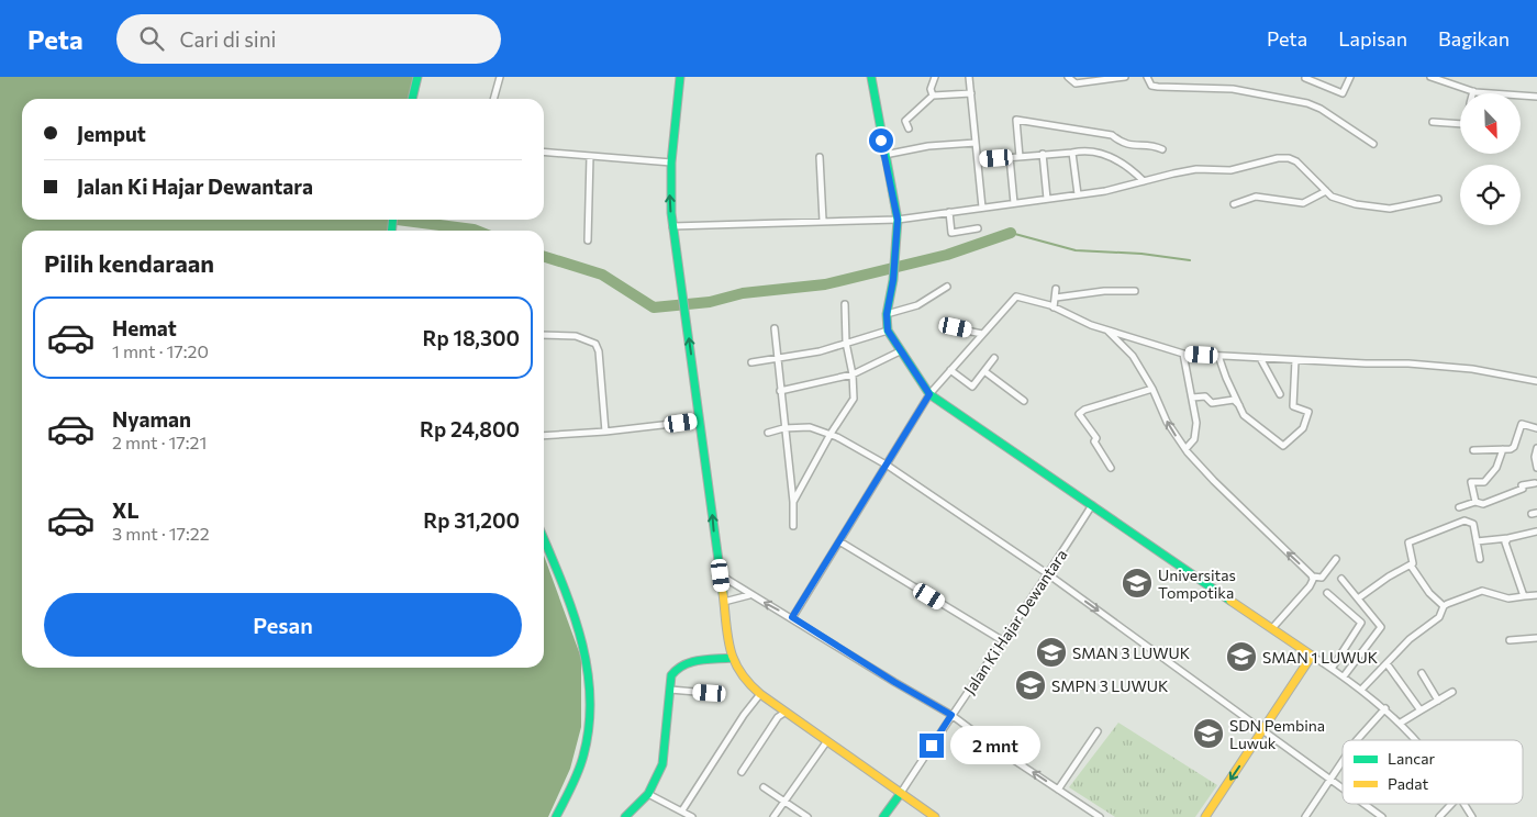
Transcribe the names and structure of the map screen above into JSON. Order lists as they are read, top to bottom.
{
  "streets": {
    "street": ["Jalan Ki Hajar Dewantara"]
  },
  "places": {
    "school or university": [
      "Universitas Tompotika",
      "SMAN 3 LUWUK",
      "SMAN 1 LUWUK",
      "SMPN 3 LUWUK",
      "SDN Pembina Luwuk"
    ]
  },
  "legend": ["Lancar", "Padat"],
  "north": "bottom right",
  "page": {
    "header": "Peta",
    "search": "Cari di sini",
    "nav": ["Peta", "Lapisan", "Bagikan"],
    "banner": ["Jemput", "Jalan Ki Hajar Dewantara"],
    "heading": "Pilih kendaraan",
    "list": [
      {
        "name": "Hemat",
        "note": "1 mnt · 17:20",
        "value": "Rp 18,300"
      },
      {
        "name": "Nyaman",
        "note": "2 mnt · 17:21",
        "value": "Rp 24,800"
      },
      {
        "name": "XL",
        "note": "3 mnt · 17:22",
        "value": "Rp 31,200"
      }
    ],
    "buttons": "Pesan",
    "bubble": "2 mnt"
  }
}
